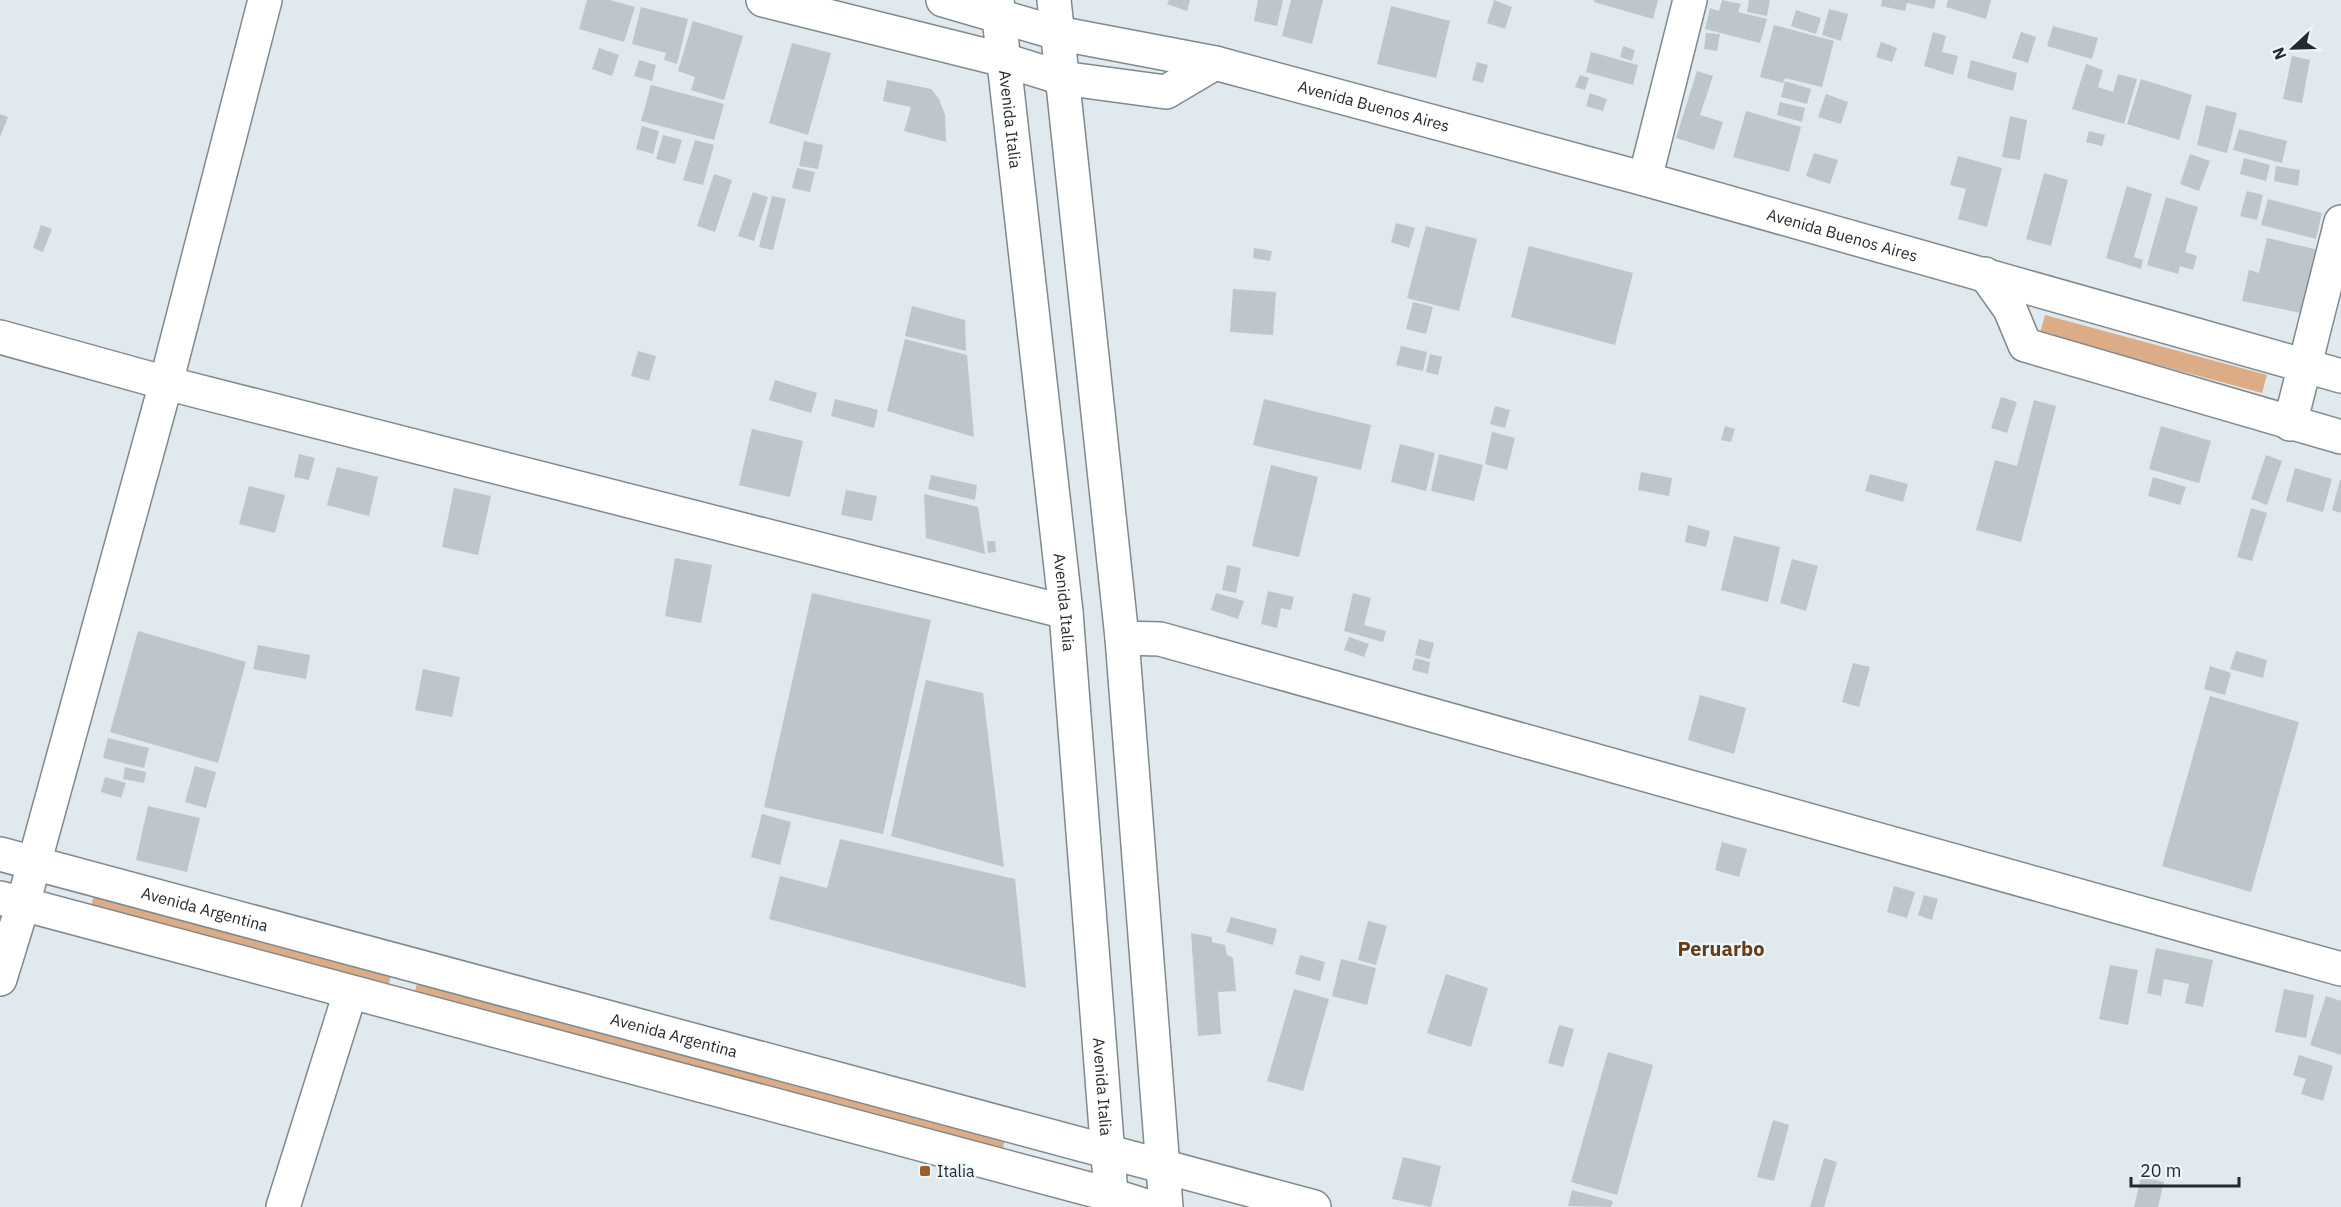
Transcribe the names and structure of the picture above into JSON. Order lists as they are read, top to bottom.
{
  "streets": {
    "street": ["Avenida Buenos Aires", "Avenida Italia", "Avenida Argentina"]
  },
  "crossings": [
    ["Avenida Italia", "Avenida Argentina"]
  ],
  "districts": ["Peruarbo"],
  "places": {
    "transit": ["Italia"]
  },
  "scale_bar": "20 m",
  "north": "left"
}
